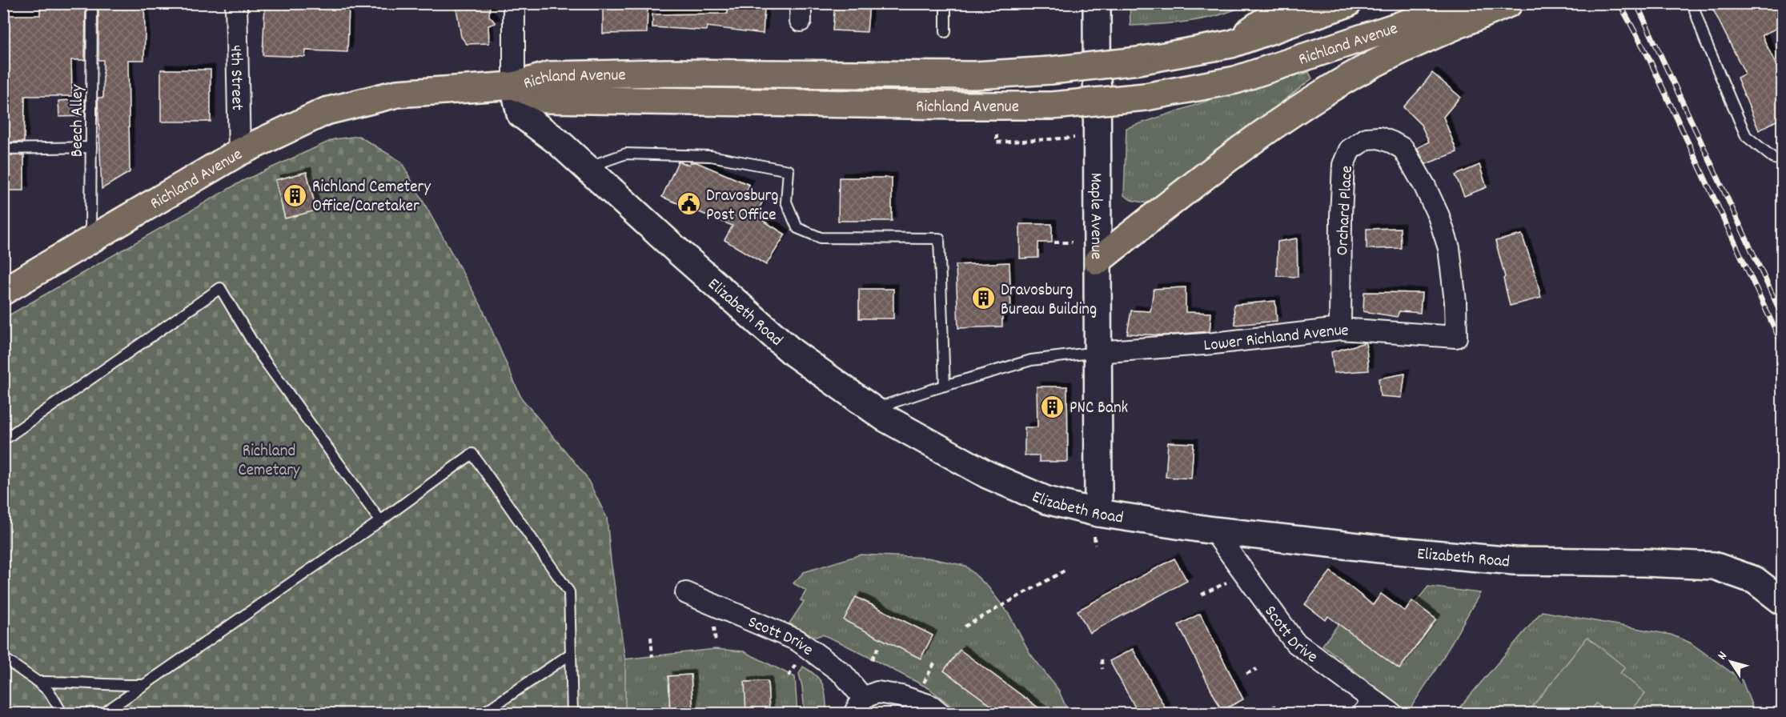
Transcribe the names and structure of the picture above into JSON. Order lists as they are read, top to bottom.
{
  "streets": {
    "main road": ["Richland Avenue", "Maple Avenue", "Elizabeth Road"],
    "street": [
      "4th Street",
      "Orchard Place",
      "Lower Richland Avenue",
      "Scott Drive"
    ],
    "lane": ["Beech Alley"]
  },
  "crossings": [
    ["Richland Avenue", "4th Street"],
    ["Richland Avenue", "Beech Alley"],
    ["Richland Avenue", "Elizabeth Road"],
    ["Orchard Place", "Lower Richland Avenue"],
    ["Maple Avenue", "Elizabeth Road"],
    ["Maple Avenue", "Lower Richland Avenue"],
    ["Elizabeth Road", "Scott Drive"]
  ],
  "parks": ["Richland Cemetary"],
  "places": {
    "building": ["Richland Cemetery Office/Caretaker", "Dravosburg Bureau Building", "PNC Bank"],
    "public building": ["Dravosburg Post Office"]
  },
  "north": "top left"
}
